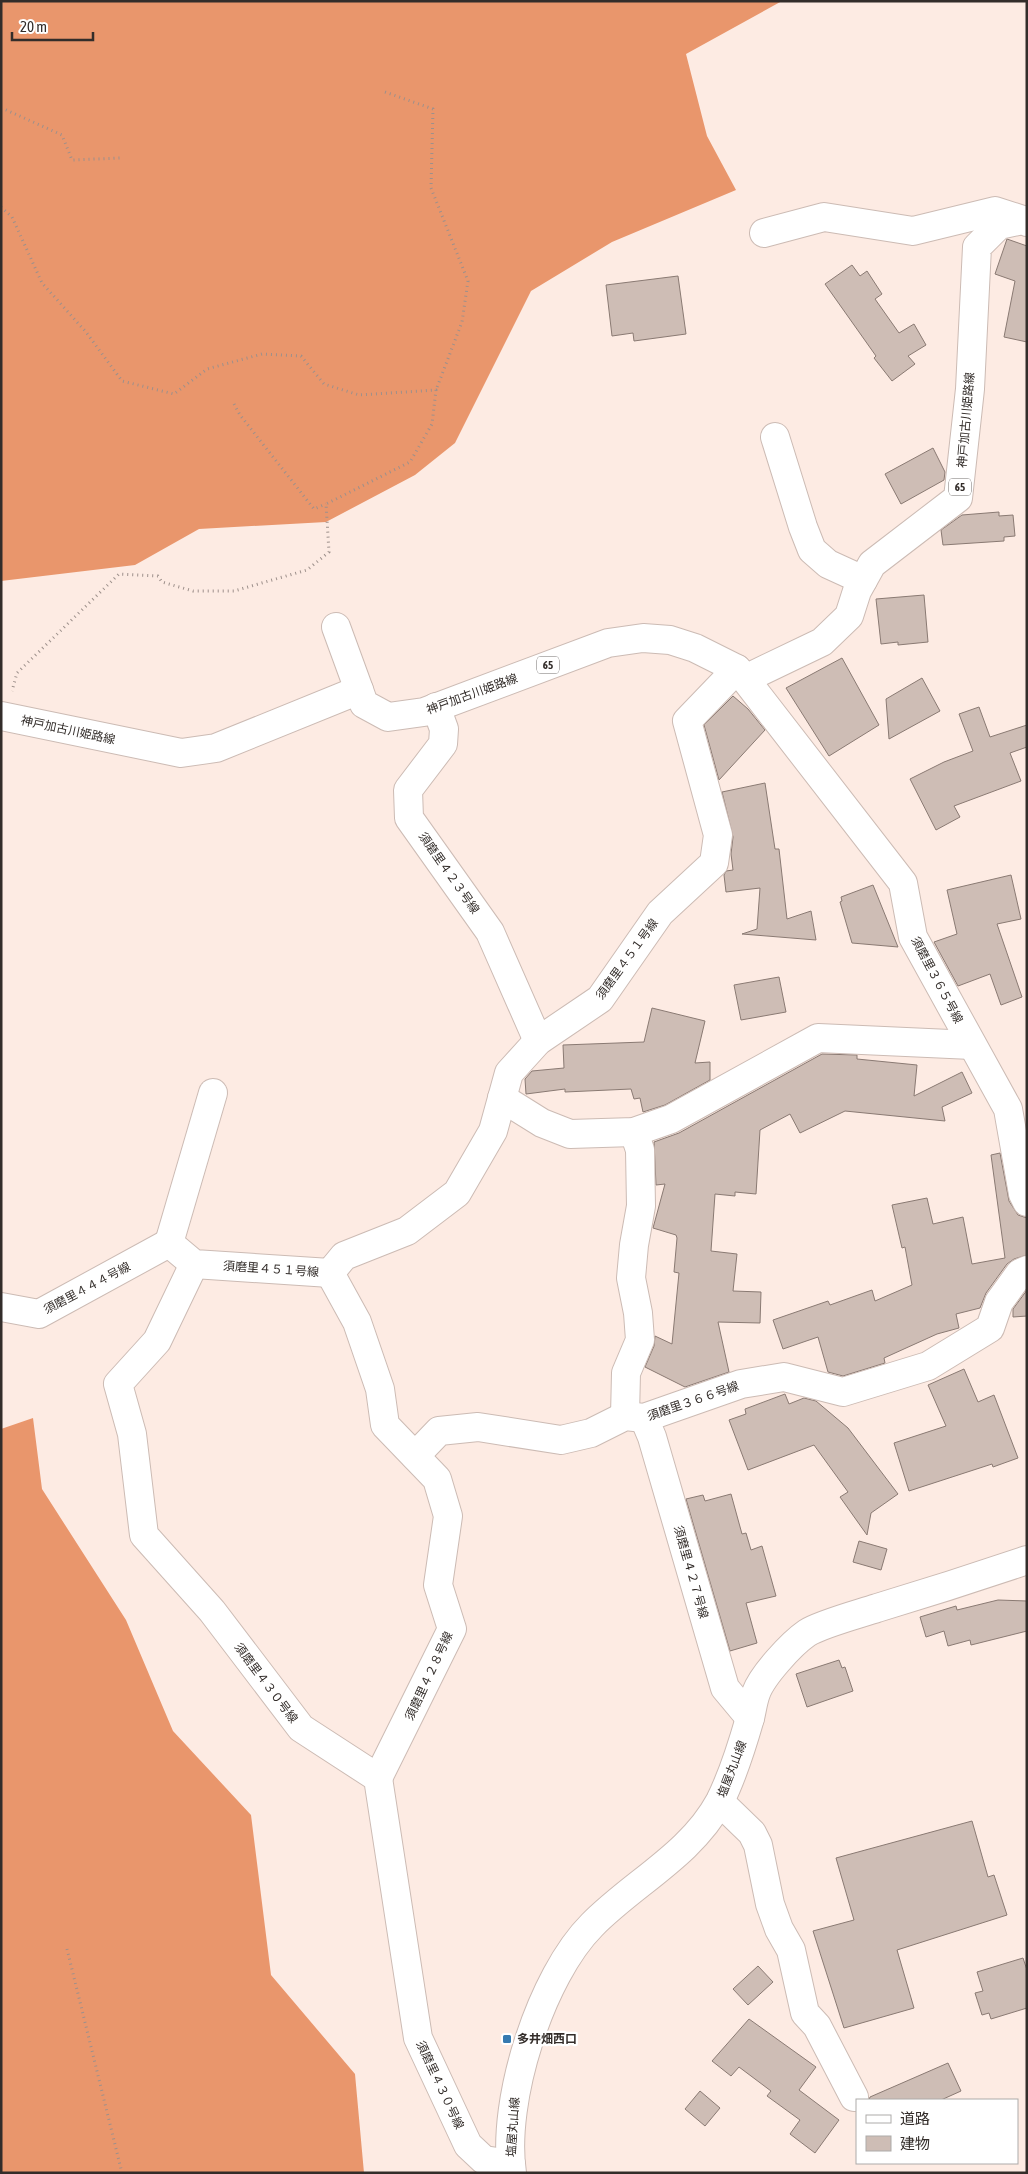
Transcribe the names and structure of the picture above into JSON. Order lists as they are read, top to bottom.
{
  "streets": {
    "street": [
      "神戸加古川姫路線",
      "65",
      "須磨里４２３号線",
      "須磨里４５１号線",
      "須磨里３６５号線",
      "須磨里４４４号線",
      "須磨里３６６号線",
      "須磨里４２７号線",
      "須磨里４２８号線",
      "須磨里４３０号線",
      "塩屋丸山線"
    ]
  },
  "crossings": [
    ["神戸加古川姫路線", "須磨里４２３号線"],
    ["神戸加古川姫路線", "須磨里４５１号線"],
    ["神戸加古川姫路線", "須磨里３６５号線"],
    ["須磨里４２３号線", "須磨里４５１号線"],
    ["須磨里４５１号線", "須磨里３６５号線"],
    ["須磨里４５１号線", "須磨里４２８号線"],
    ["須磨里４５１号線", "須磨里４３０号線"],
    ["須磨里３６６号線", "須磨里４２７号線"],
    ["須磨里３６６号線", "須磨里４２８号線"],
    ["須磨里４２７号線", "塩屋丸山線"],
    ["須磨里４２８号線", "須磨里４３０号線"],
    ["須磨里４３０号線", "塩屋丸山線"]
  ],
  "places": {
    "transit": ["多井畑西口"]
  },
  "legend": ["道路", "建物"],
  "scale_bar": "20 m"
}
